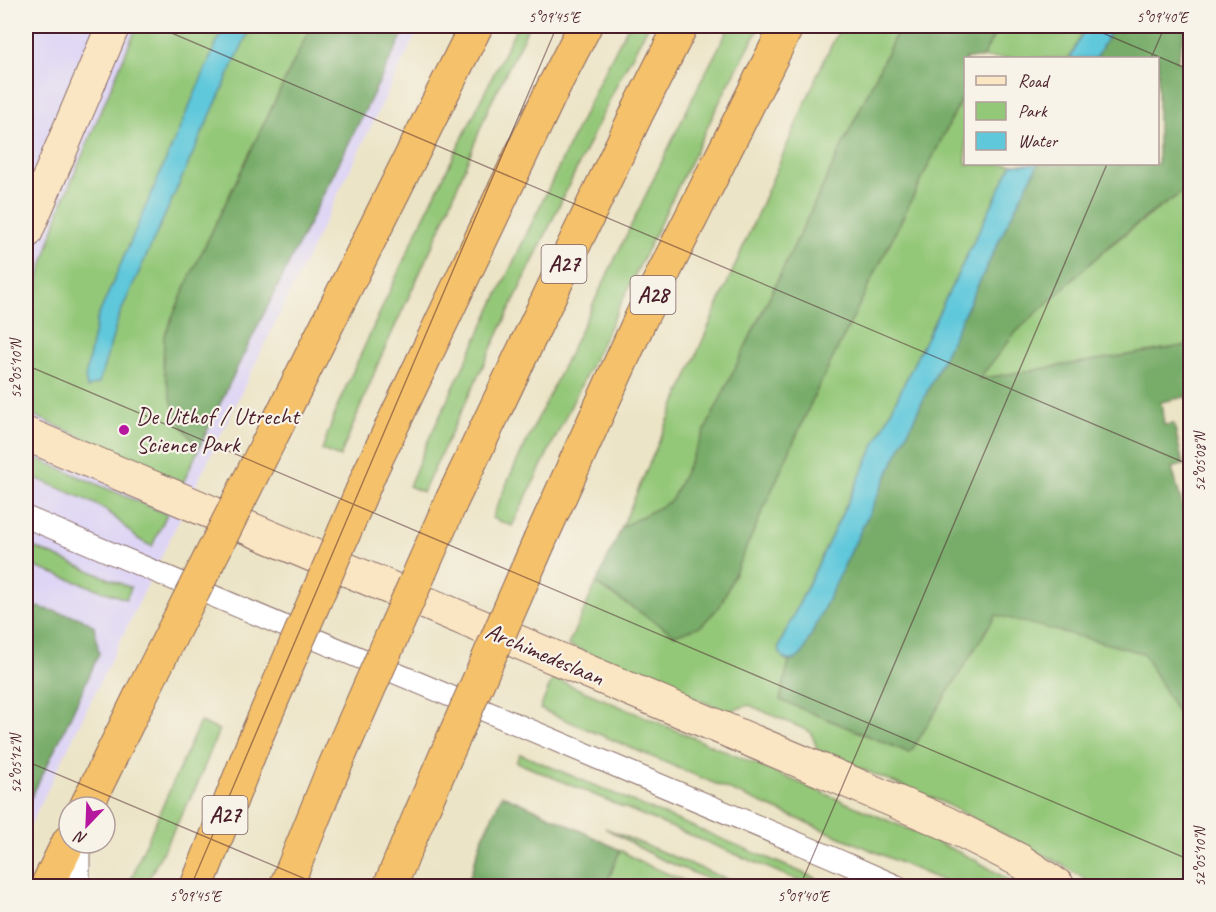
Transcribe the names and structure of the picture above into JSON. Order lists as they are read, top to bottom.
{
  "streets": {
    "highway": ["A27", "A28"],
    "main road": ["Archimedeslaan"]
  },
  "places": ["De Uithof / Utrecht Science Park"],
  "legend": ["Road", "Park", "Water"],
  "north": "bottom left",
  "coordinates": [
    "5°09'45\"E",
    "5°09'40\"E",
    "52°05'10\"N",
    "52°05'08\"N",
    "52°05'12\"N"
  ]
}
